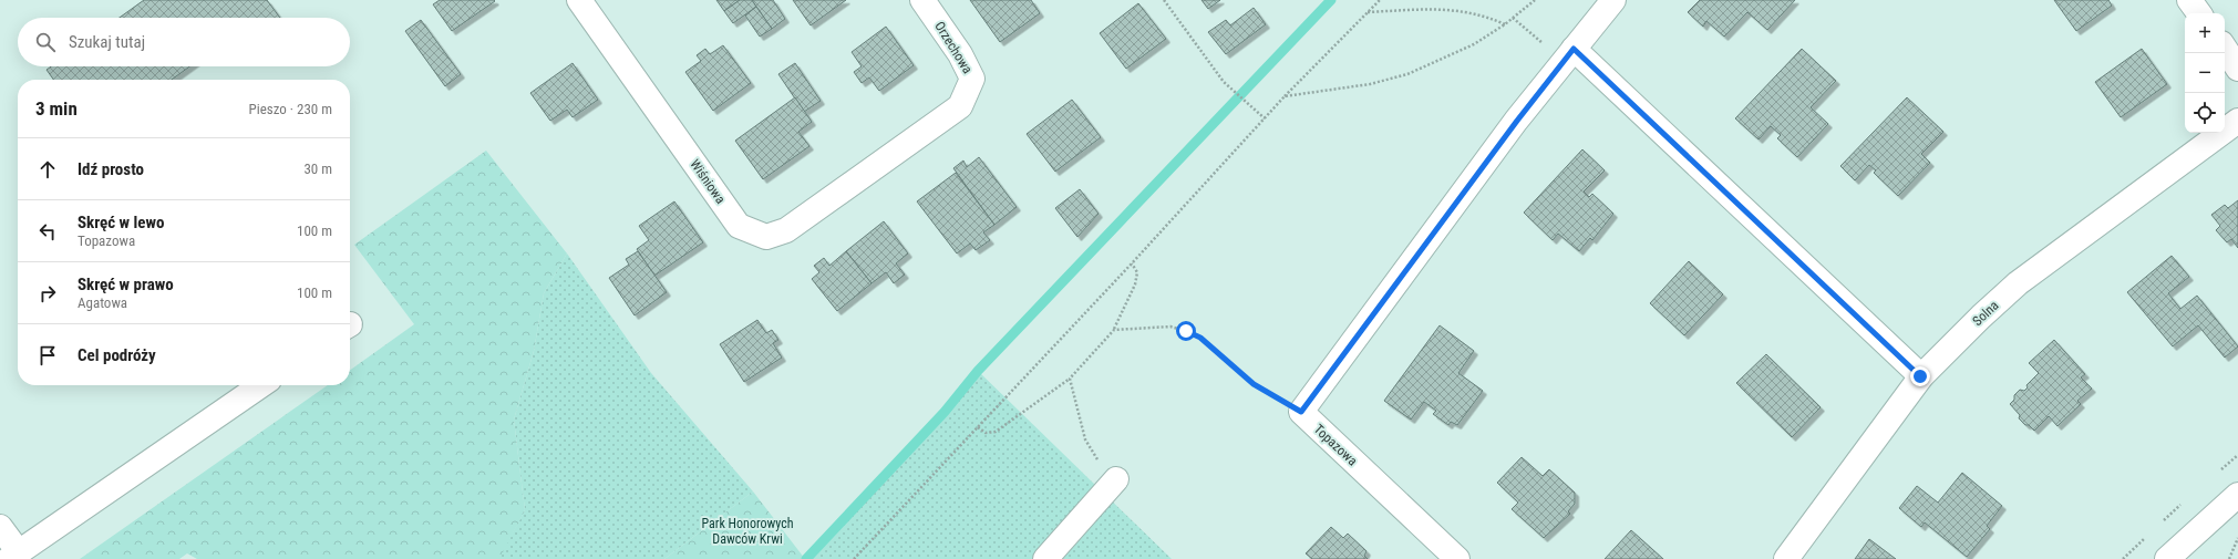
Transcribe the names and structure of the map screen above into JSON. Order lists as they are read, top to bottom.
{
  "streets": {
    "street": [
      "Orzechowa",
      "Wiśniowa",
      "Solna",
      "Topazowa"
    ]
  },
  "crossings": [
    ["Orzechowa", "Wiśniowa"]
  ],
  "parks": ["Park Honorowych Dawców Krwi"],
  "page": {
    "map_buttons": ["+", "−"],
    "search": "Szukaj tutaj",
    "heading": ["3 min", "Pieszo · 230 m"],
    "list": [
      ["Idź prosto", "30 m"],
      ["Skręć w lewo", "Topazowa", "100 m"],
      ["Skręć w prawo", "Agatowa", "100 m"],
      "Cel podróży"
    ]
  }
}
